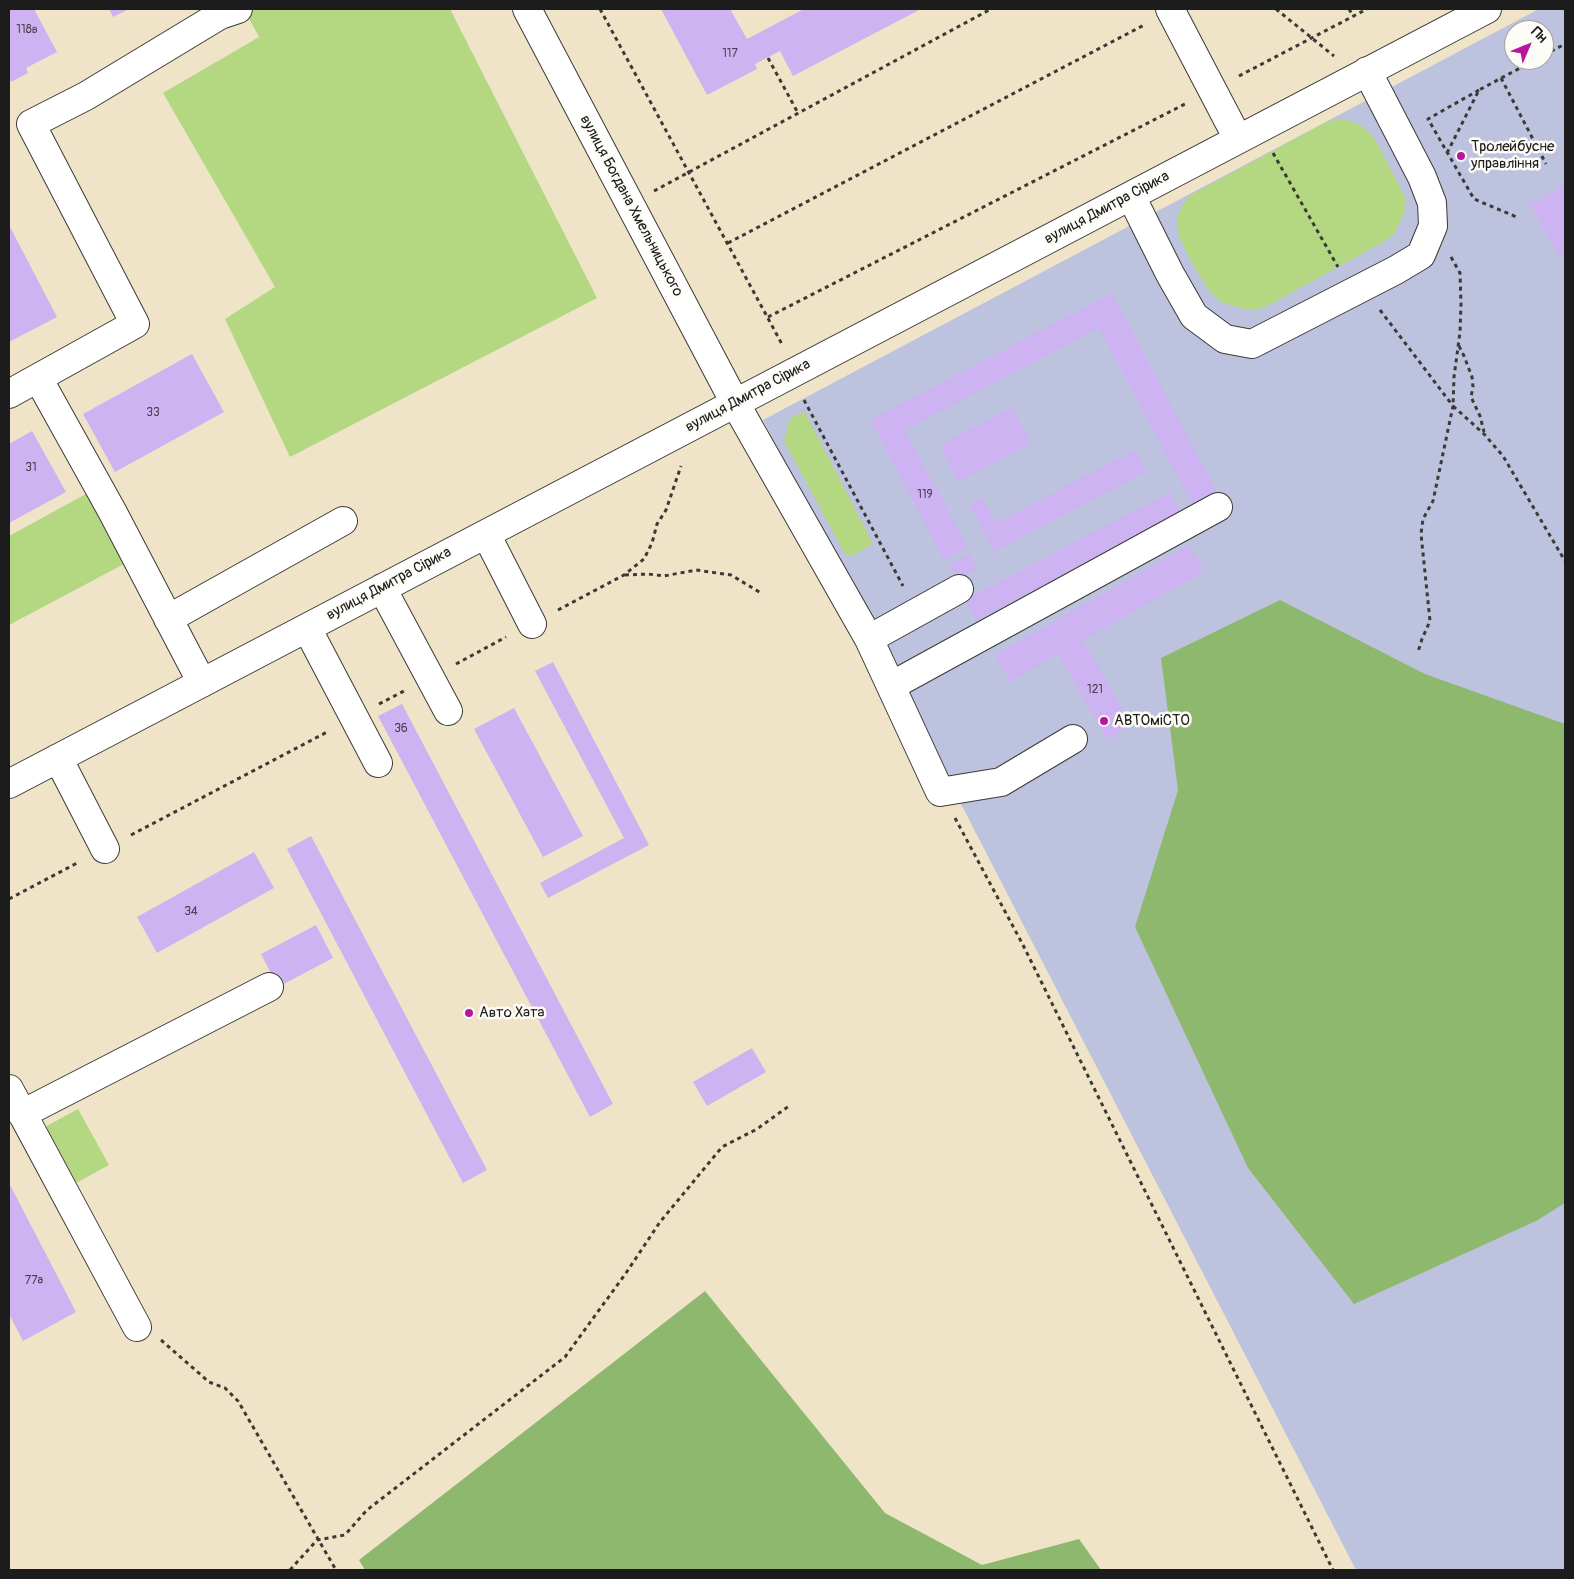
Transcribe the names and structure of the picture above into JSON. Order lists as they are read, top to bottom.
{
  "streets": {
    "street": ["вулиця Богдана Хмельницького", "вулиця Дмитра Сірика"]
  },
  "crossings": [
    ["вулиця Богдана Хмельницького", "вулиця Дмитра Сірика"]
  ],
  "places": ["Тролейбусне управління", "АВТОміСТО", "Авто Хата"],
  "house_numbers": [
    "118в",
    "117",
    "33",
    "31",
    "119",
    "121",
    "36",
    "34",
    "77а"
  ],
  "north": "top right"
}
